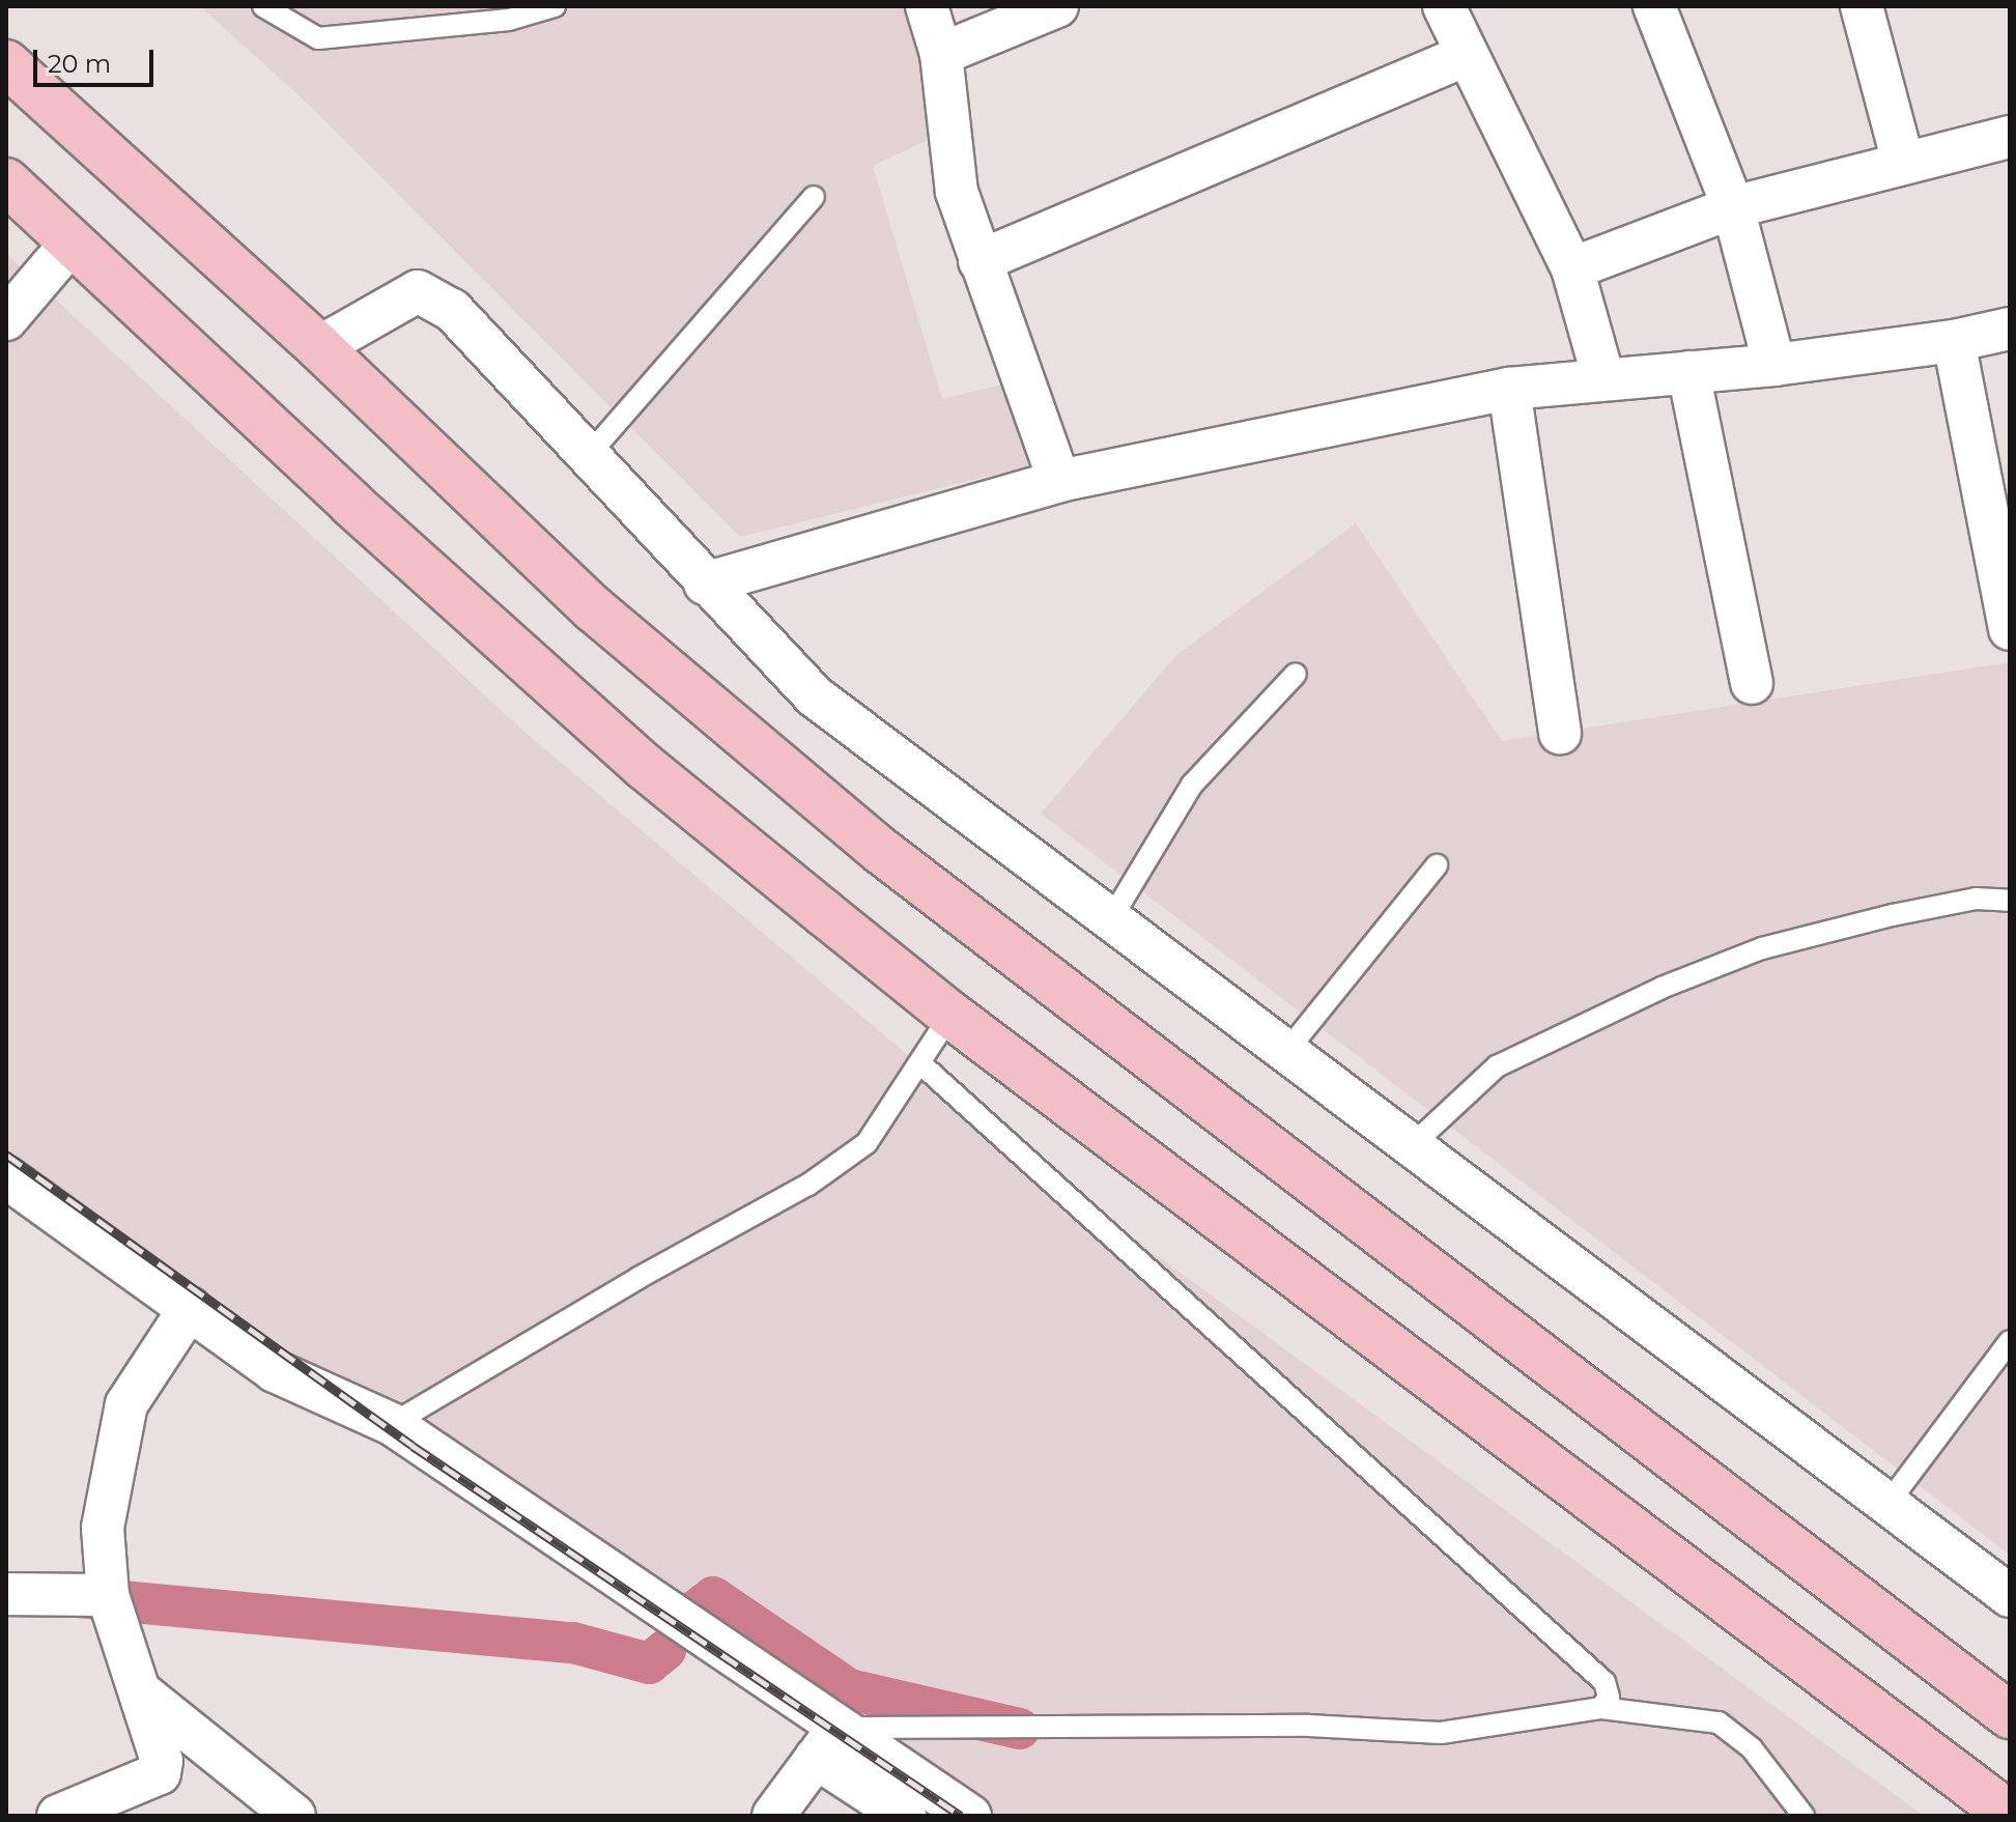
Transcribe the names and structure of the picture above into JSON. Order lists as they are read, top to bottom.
{
  "scale_bar": "20 m"
}
